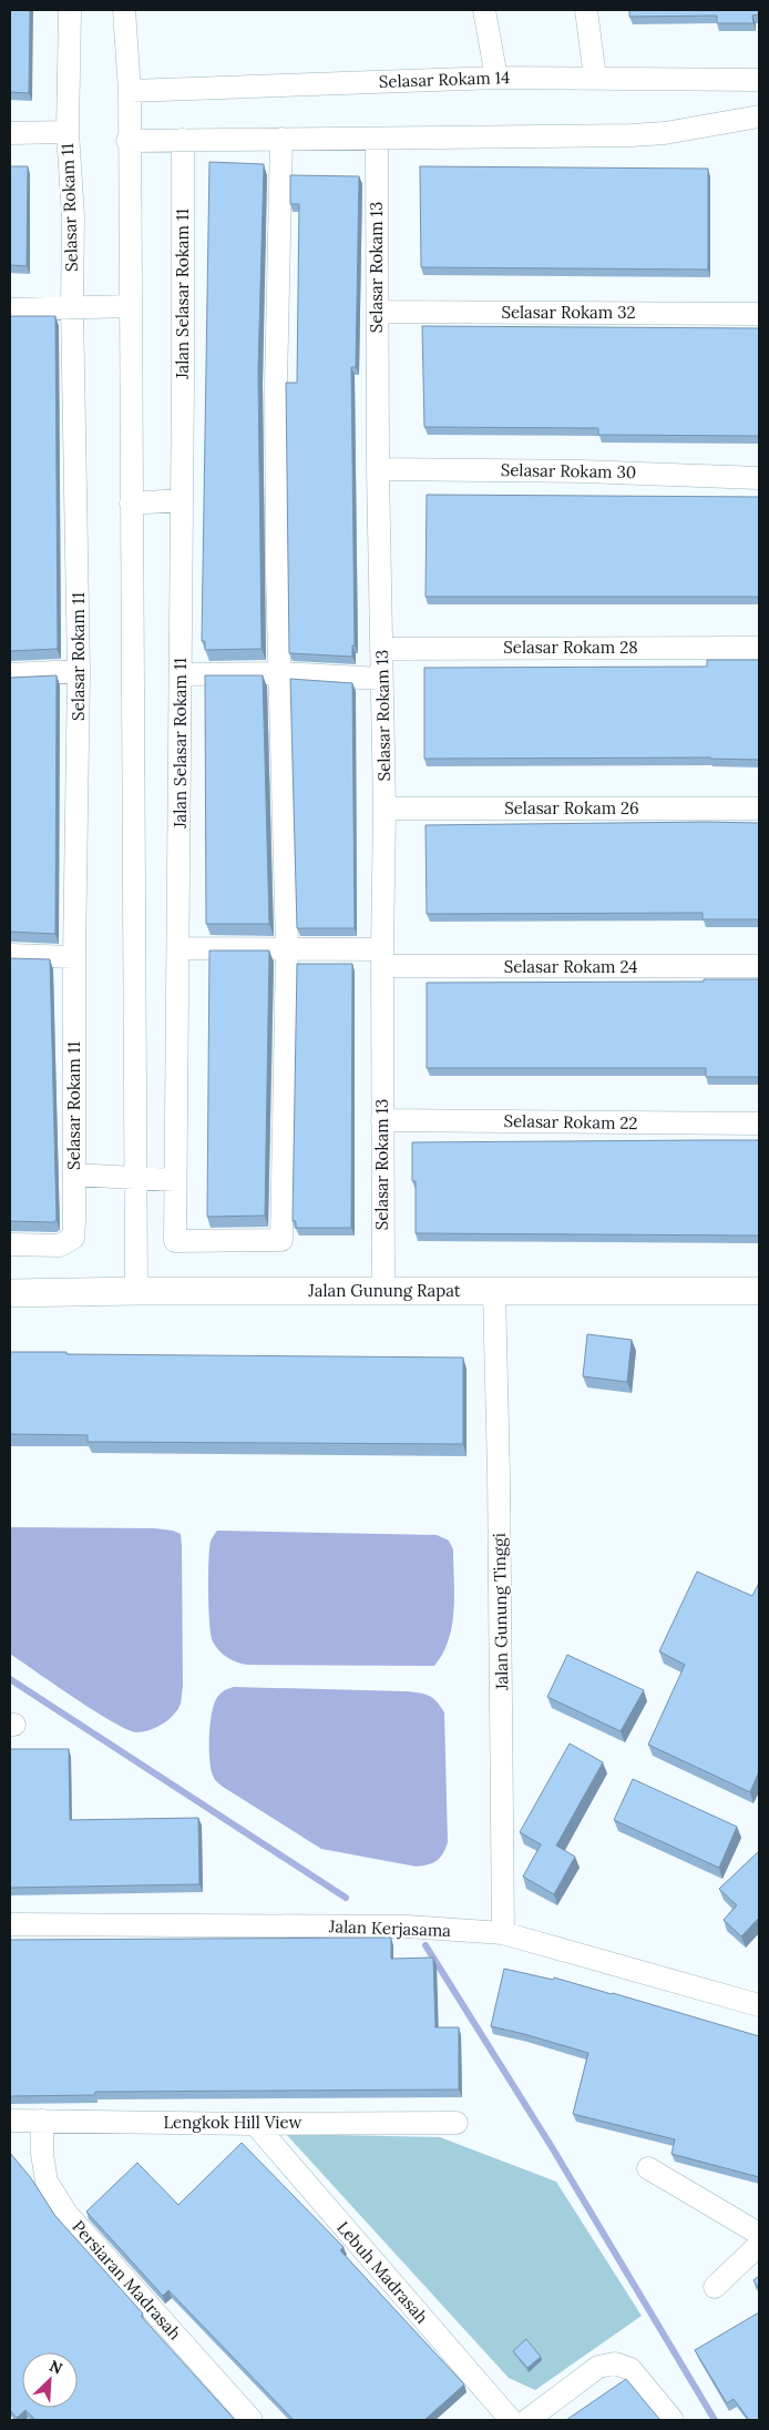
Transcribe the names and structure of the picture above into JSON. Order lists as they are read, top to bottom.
{
  "streets": {
    "street": [
      "Selasar Rokam 14",
      "Selasar Rokam 11",
      "Selasar Rokam 13",
      "Jalan Selasar Rokam 11",
      "Selasar Rokam 32",
      "Selasar Rokam 30",
      "Selasar Rokam 28",
      "Selasar Rokam 26",
      "Selasar Rokam 24",
      "Selasar Rokam 22",
      "Jalan Gunung Rapat",
      "Jalan Gunung Tinggi",
      "Jalan Kerjasama",
      "Lengkok Hill View",
      "Lebuh Madrasah",
      "Persiaran Madrasah"
    ]
  },
  "crossings": [
    ["Selasar Rokam 13", "Selasar Rokam 32"],
    ["Selasar Rokam 13", "Selasar Rokam 30"],
    ["Selasar Rokam 13", "Selasar Rokam 28"],
    ["Selasar Rokam 13", "Selasar Rokam 26"],
    ["Selasar Rokam 13", "Selasar Rokam 24"],
    ["Selasar Rokam 13", "Selasar Rokam 22"],
    ["Selasar Rokam 13", "Jalan Gunung Rapat"],
    ["Jalan Selasar Rokam 11", "Selasar Rokam 24"],
    ["Jalan Gunung Rapat", "Jalan Gunung Tinggi"],
    ["Jalan Gunung Tinggi", "Jalan Kerjasama"],
    ["Lengkok Hill View", "Lebuh Madrasah"],
    ["Lengkok Hill View", "Persiaran Madrasah"]
  ],
  "north": "top right"
}
